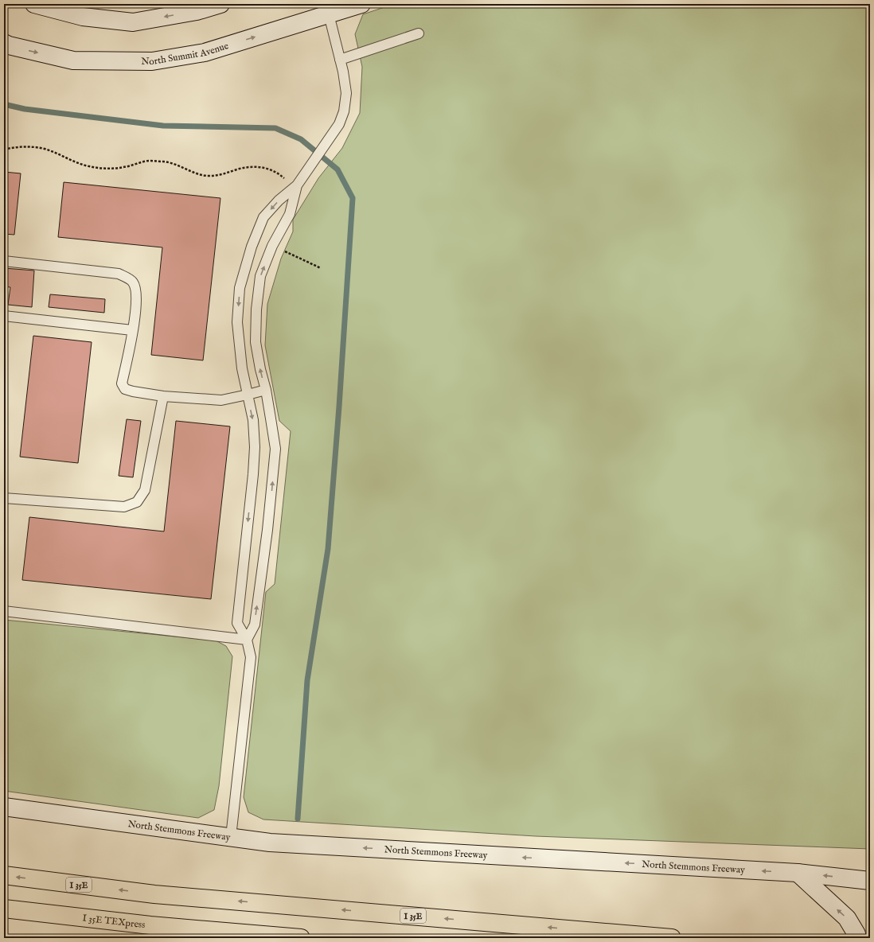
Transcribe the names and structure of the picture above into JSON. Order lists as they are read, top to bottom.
{
  "streets": {
    "highway": ["I 35E", "I 35E TEXpress"],
    "main road": ["North Summit Avenue", "North Stemmons Freeway"]
  },
  "one_way": ["North Stemmons Freeway"]
}
